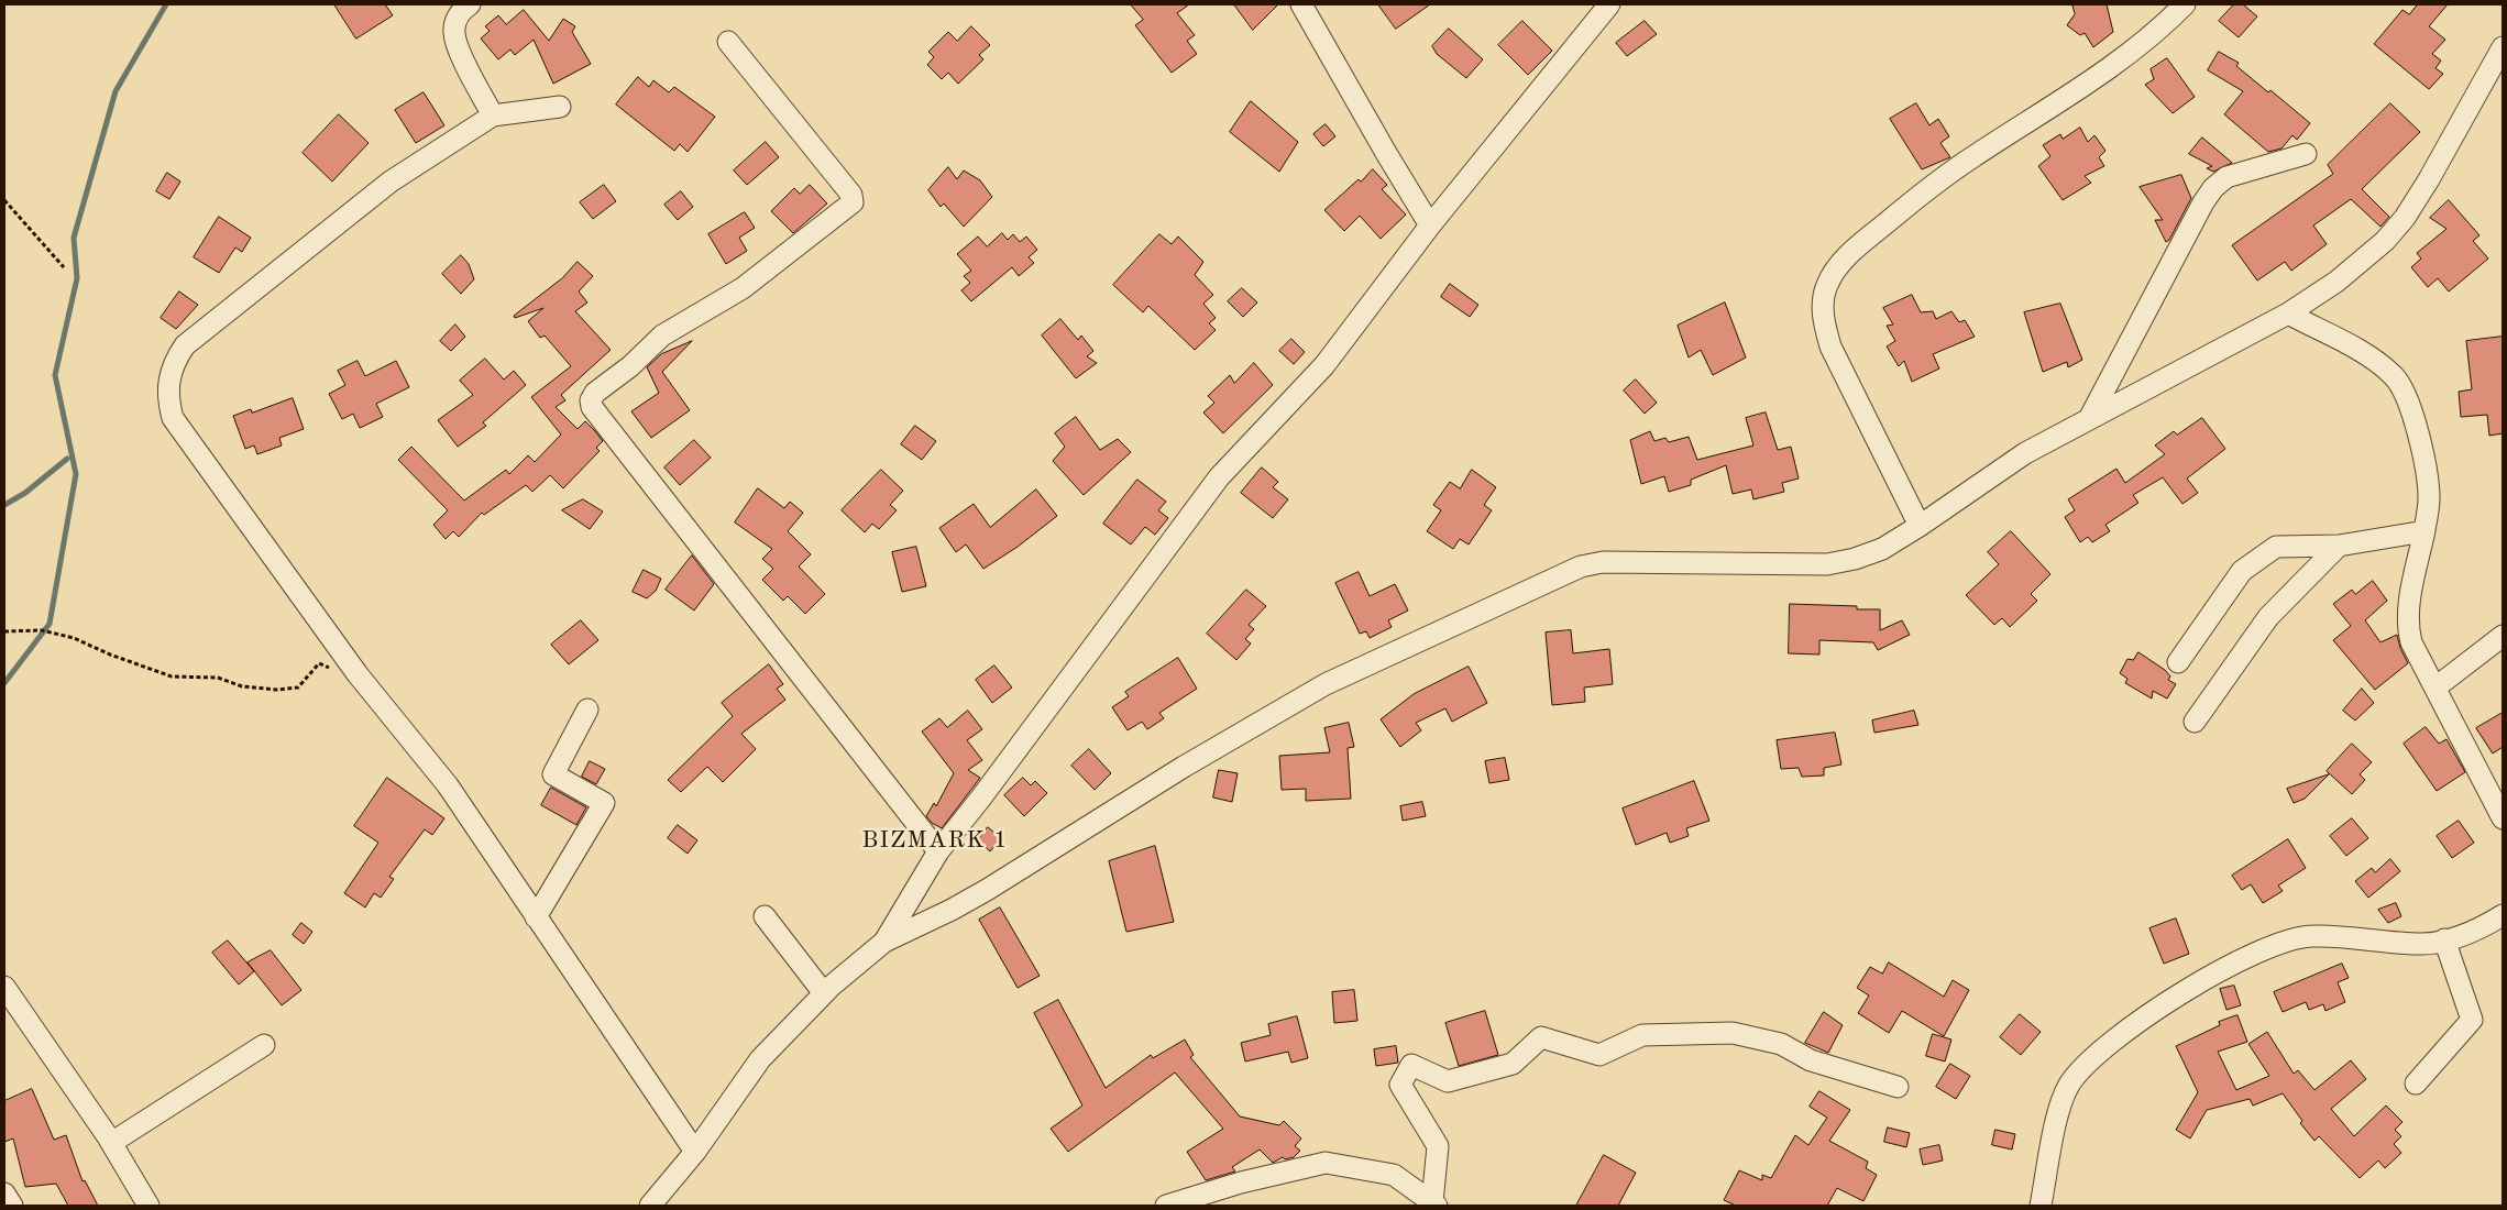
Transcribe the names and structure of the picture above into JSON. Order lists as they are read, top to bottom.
{
  "districts": ["BIZMARK 1"]
}
